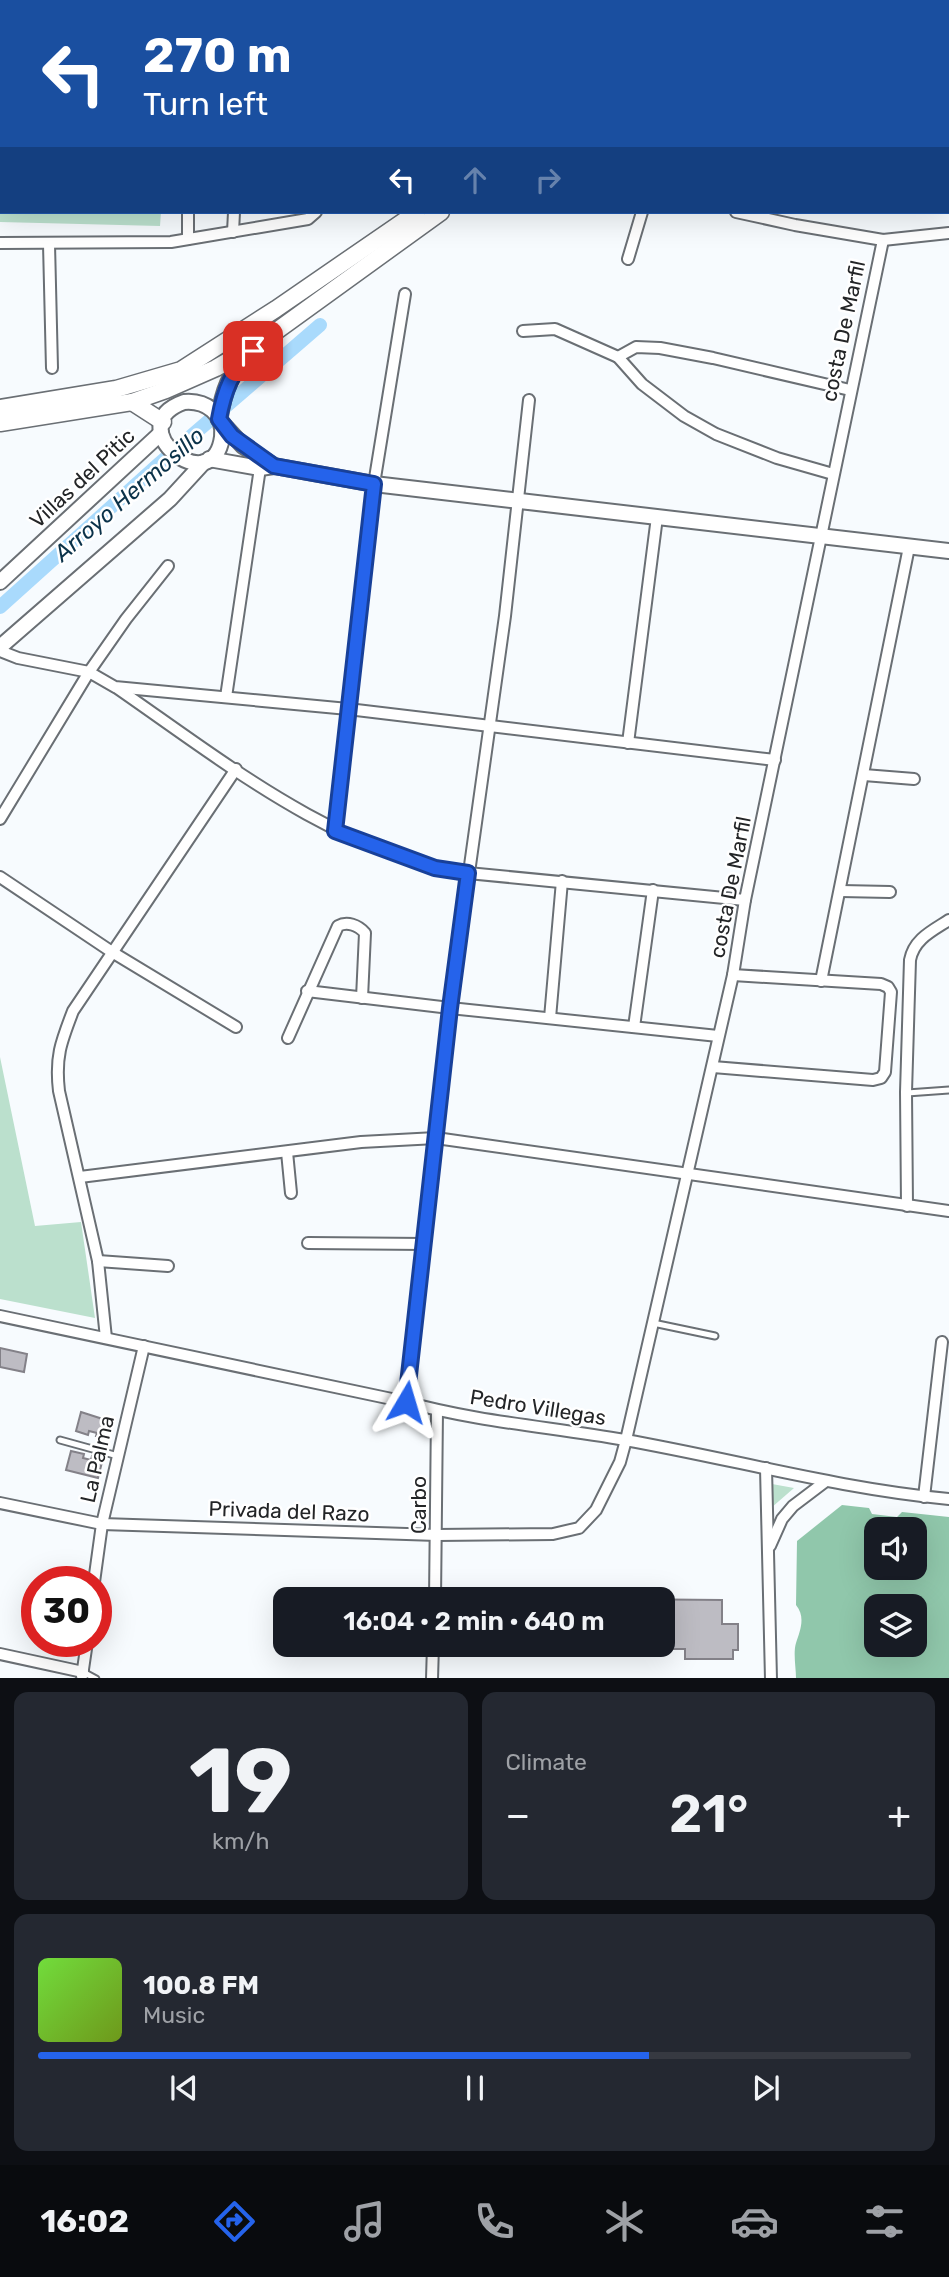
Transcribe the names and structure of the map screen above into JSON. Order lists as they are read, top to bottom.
{
  "streets": {
    "street": [
      "costa De Marfil",
      "Villas del Pitic",
      "Pedro Villegas",
      "La Palma",
      "Carbo",
      "Privada del Razo"
    ]
  },
  "crossings": [
    ["costa De Marfil", "Pedro Villegas"],
    ["costa De Marfil", "Privada del Razo"],
    ["Pedro Villegas", "La Palma"],
    ["Pedro Villegas", "Carbo"],
    ["La Palma", "Privada del Razo"],
    ["Carbo", "Privada del Razo"]
  ],
  "water": ["Arroyo Hermosillo"],
  "page": {
    "turn": ["270 m", "Turn left"],
    "limit": "30",
    "trip": "16:04 · 2 min · 640 m",
    "tile": [
      ["19", "km/h"],
      "Climate"
    ],
    "heat": ["−", "21°", "+"],
    "song": ["100.8 FM", "Music"],
    "tabs": "16:02"
  }
}
